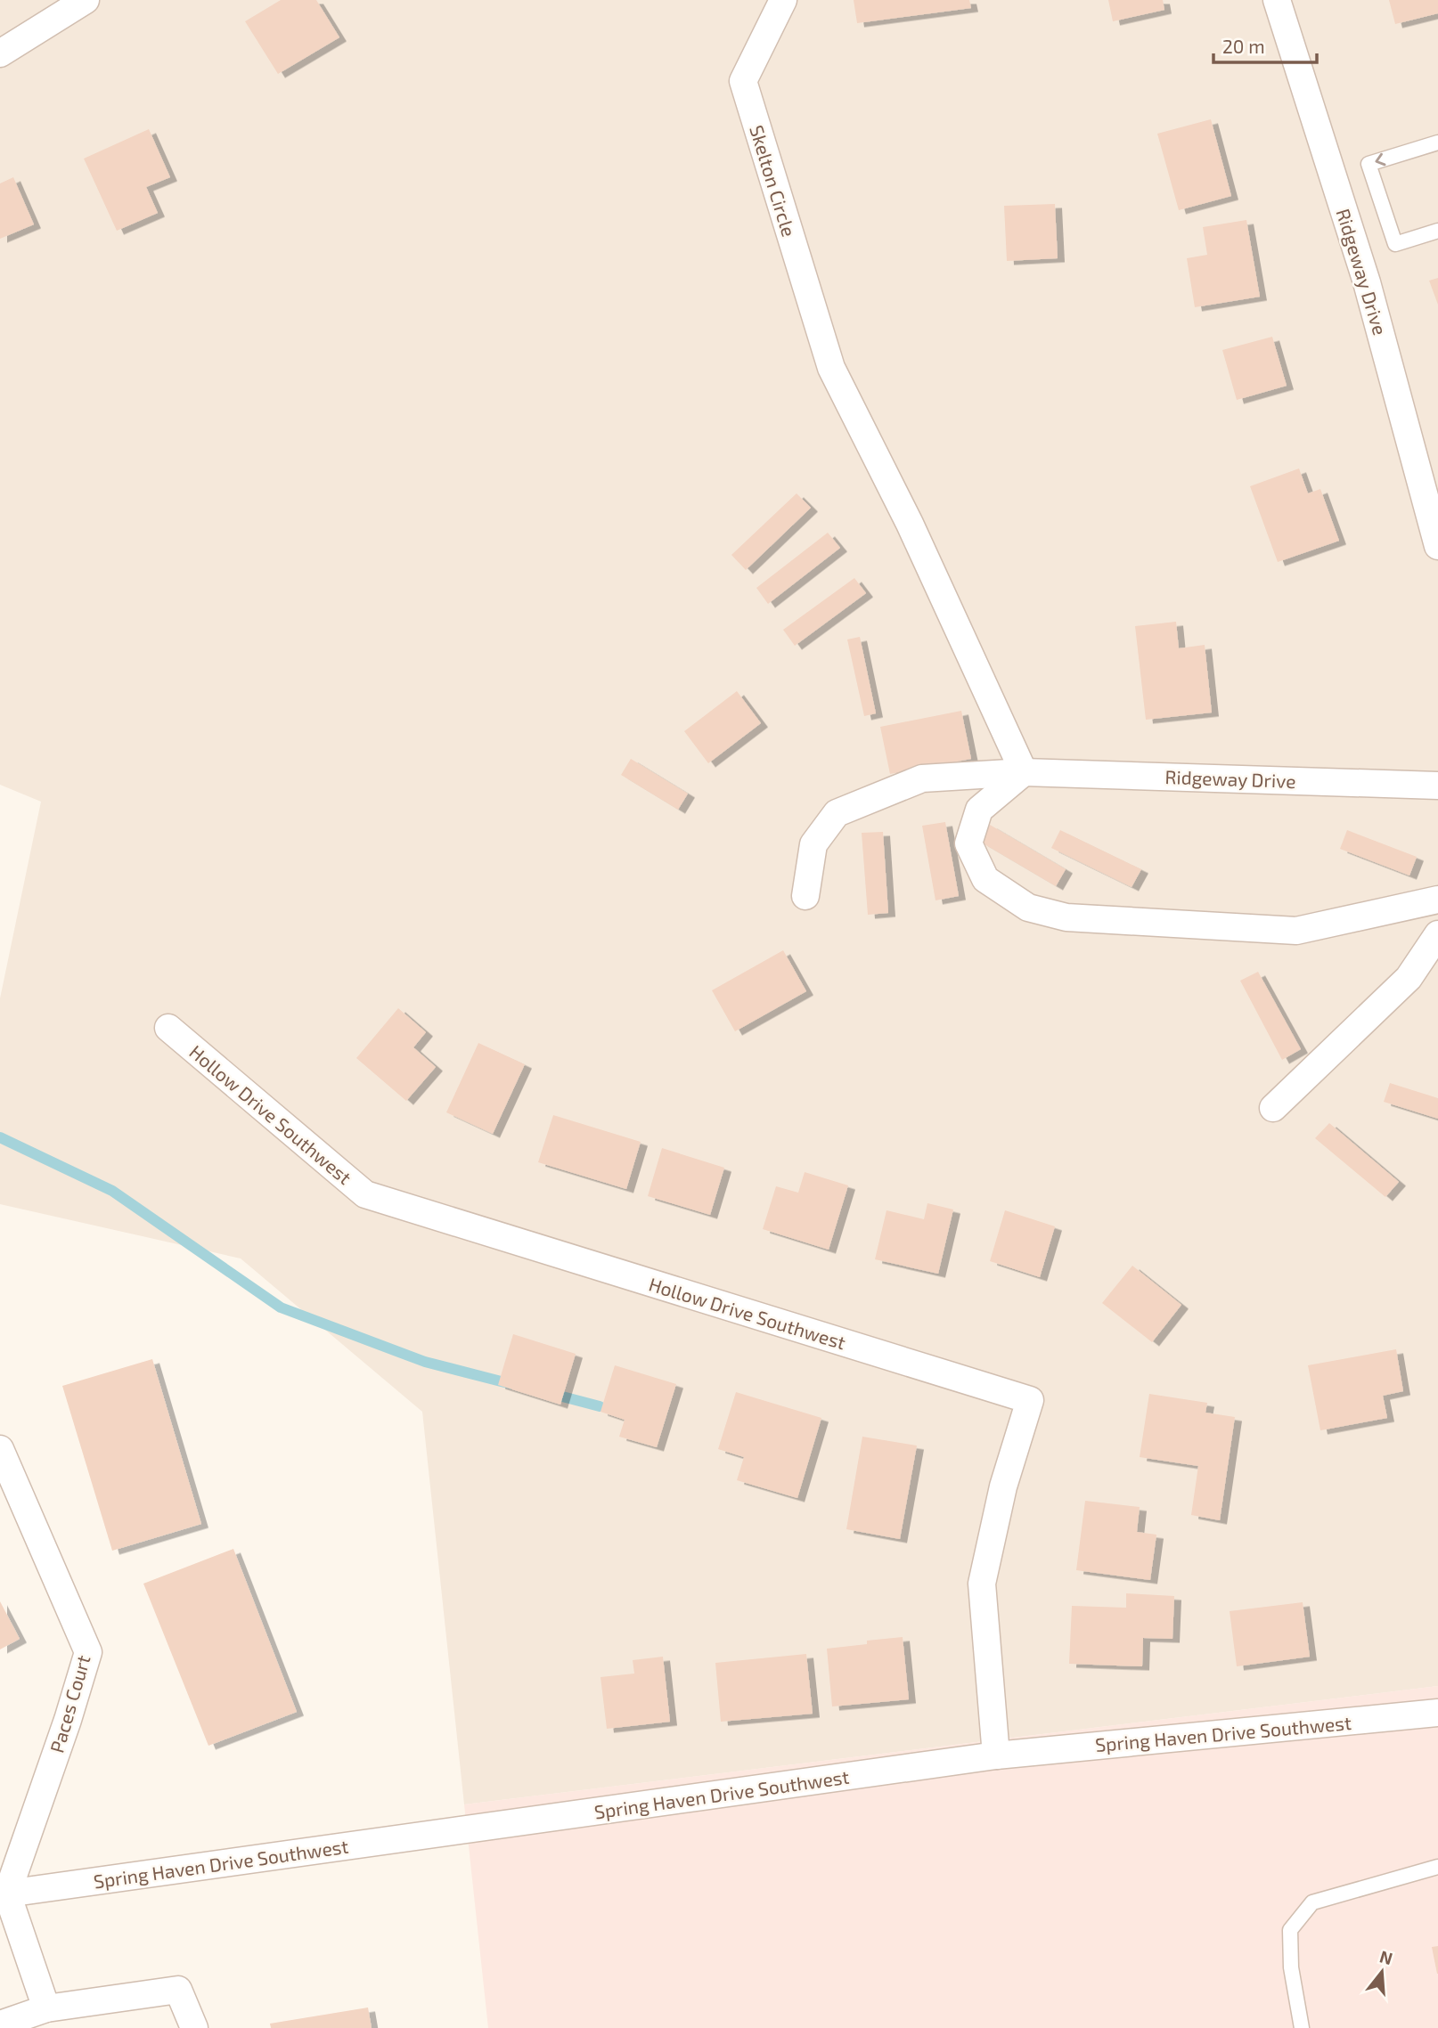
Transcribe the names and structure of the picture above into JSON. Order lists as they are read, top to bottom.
{
  "streets": {
    "street": [
      "Skelton Circle",
      "Ridgeway Drive",
      "Hollow Drive Southwest",
      "Paces Court",
      "Spring Haven Drive Southwest"
    ]
  },
  "crossings": [
    ["Skelton Circle", "Ridgeway Drive"],
    ["Hollow Drive Southwest", "Spring Haven Drive Southwest"],
    ["Paces Court", "Spring Haven Drive Southwest"]
  ],
  "scale_bar": "20 m",
  "north": "top"
}
